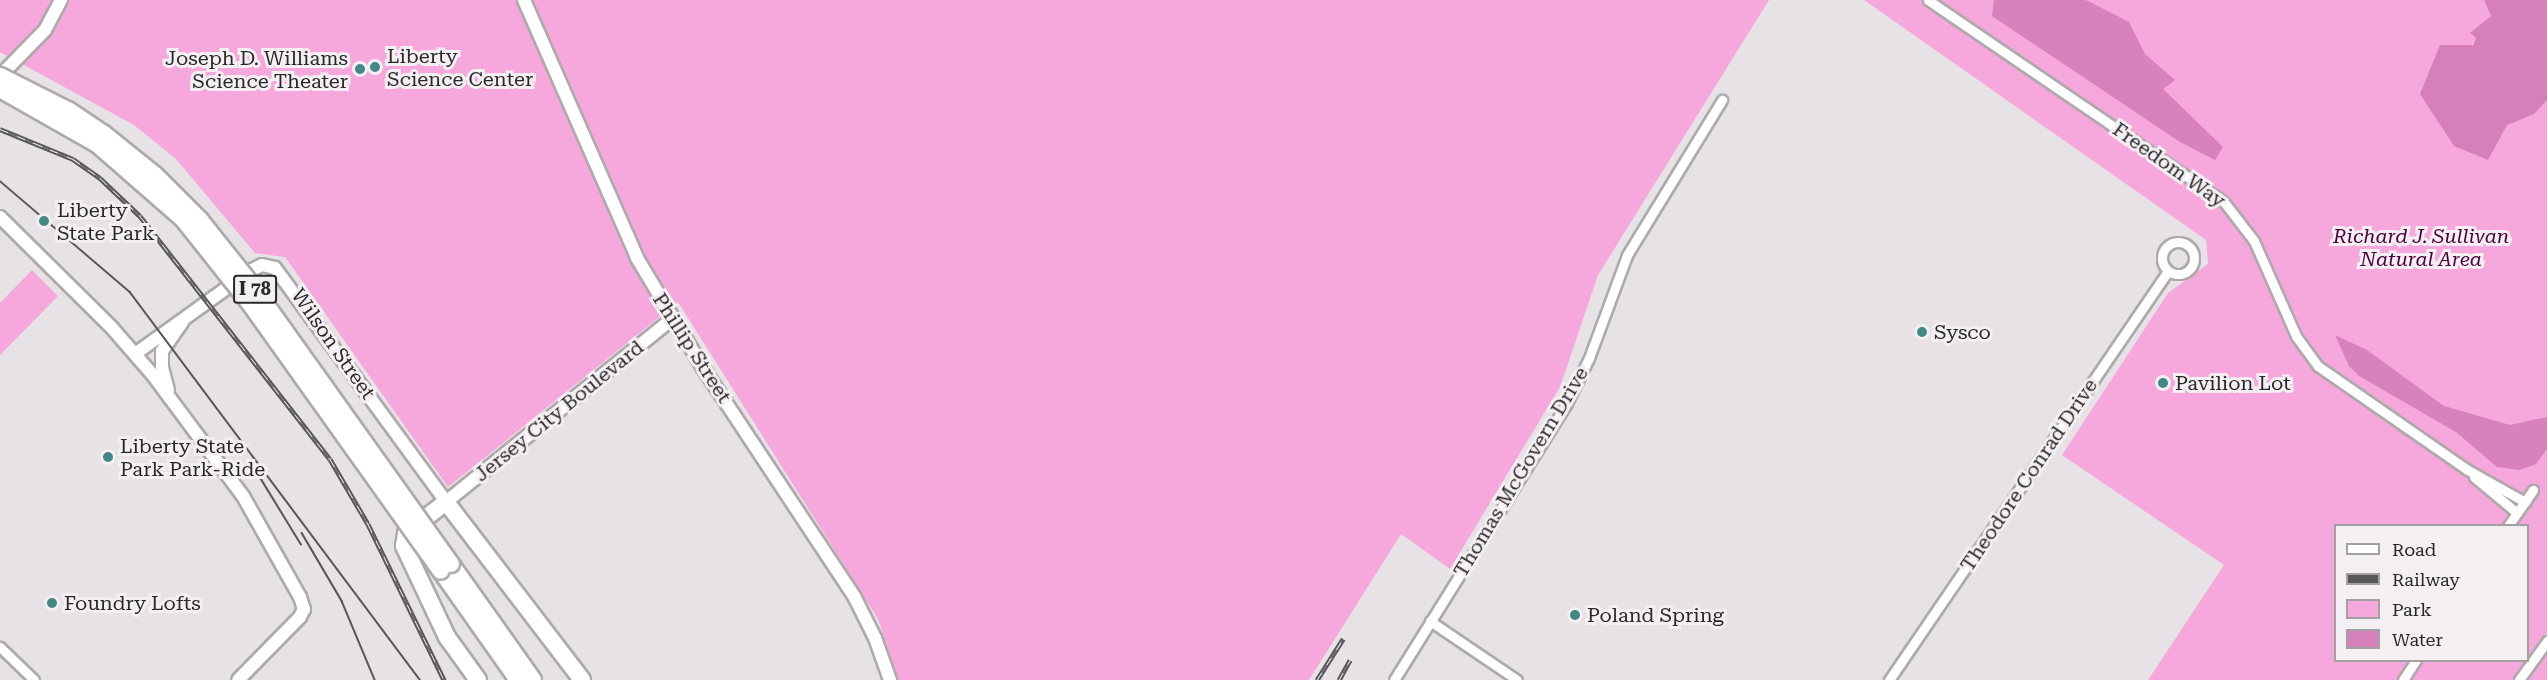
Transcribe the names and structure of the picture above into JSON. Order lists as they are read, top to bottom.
{
  "streets": {
    "highway": ["I 78"],
    "street": [
      "Freedom Way",
      "Wilson Street",
      "Phillip Street",
      "Jersey City Boulevard",
      "Thomas McGovern Drive",
      "Theodore Conrad Drive"
    ]
  },
  "crossings": [
    ["Wilson Street", "Jersey City Boulevard"],
    ["Phillip Street", "Jersey City Boulevard"]
  ],
  "parks": ["Richard J. Sullivan Natural Area"],
  "places": [
    "Liberty Science Center",
    "Joseph D. Williams Science Theater",
    "Liberty State Park",
    "Sysco",
    "Pavilion Lot",
    "Liberty State Park Park-Ride",
    "Foundry Lofts",
    "Poland Spring"
  ],
  "legend": [
    "Road",
    "Railway",
    "Park",
    "Water"
  ]
}
